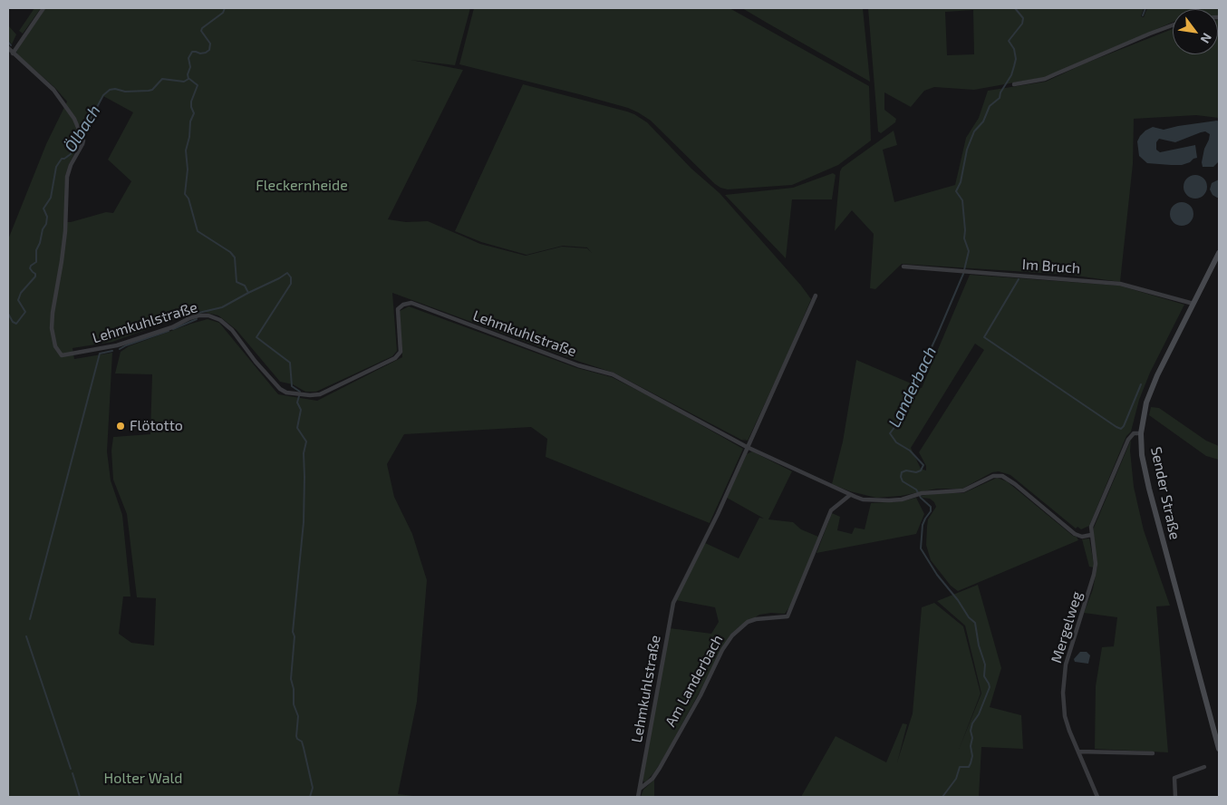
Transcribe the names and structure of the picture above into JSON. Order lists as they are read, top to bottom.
{
  "streets": {
    "main road": ["Sender Straße"],
    "street": [
      "Im Bruch",
      "Lehmkuhlstraße",
      "Mergelweg",
      "Am Landerbach"
    ]
  },
  "crossings": [
    ["Im Bruch", "Sender Straße"],
    ["Lehmkuhlstraße", "Mergelweg"],
    ["Lehmkuhlstraße", "Am Landerbach"]
  ],
  "water": ["Ölbach", "Landerbach"],
  "parks": ["Fleckernheide", "Holter Wald"],
  "places": ["Flötotto"],
  "north": "bottom right"
}
